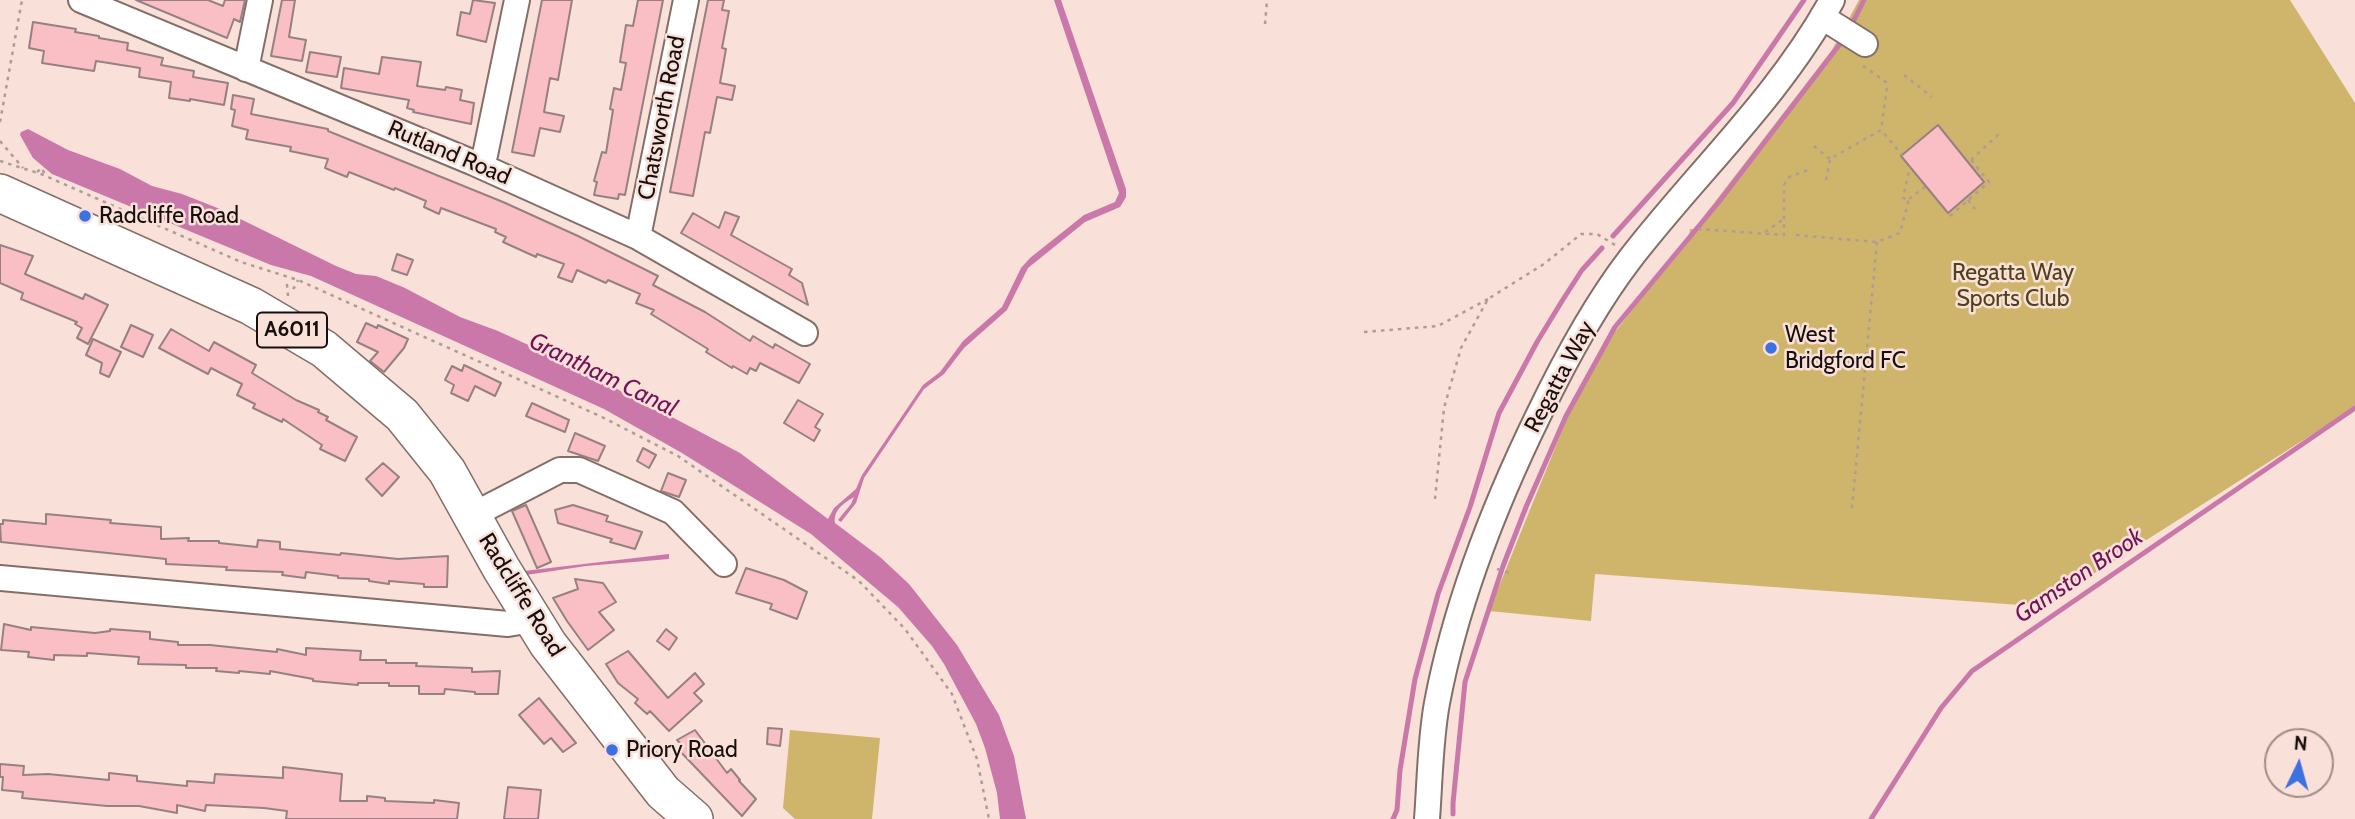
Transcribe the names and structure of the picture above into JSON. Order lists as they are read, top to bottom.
{
  "streets": {
    "highway": ["A6011", "Radcliffe Road"],
    "street": ["Chatsworth Road", "Rutland Road", "Regatta Way"]
  },
  "crossings": [
    ["Chatsworth Road", "Rutland Road"]
  ],
  "water": ["Grantham Canal", "Gamston Brook"],
  "parks": ["Regatta Way Sports Club"],
  "places": ["Radcliffe Road", "West Bridgford FC", "Priory Road"],
  "north": "top"
}
